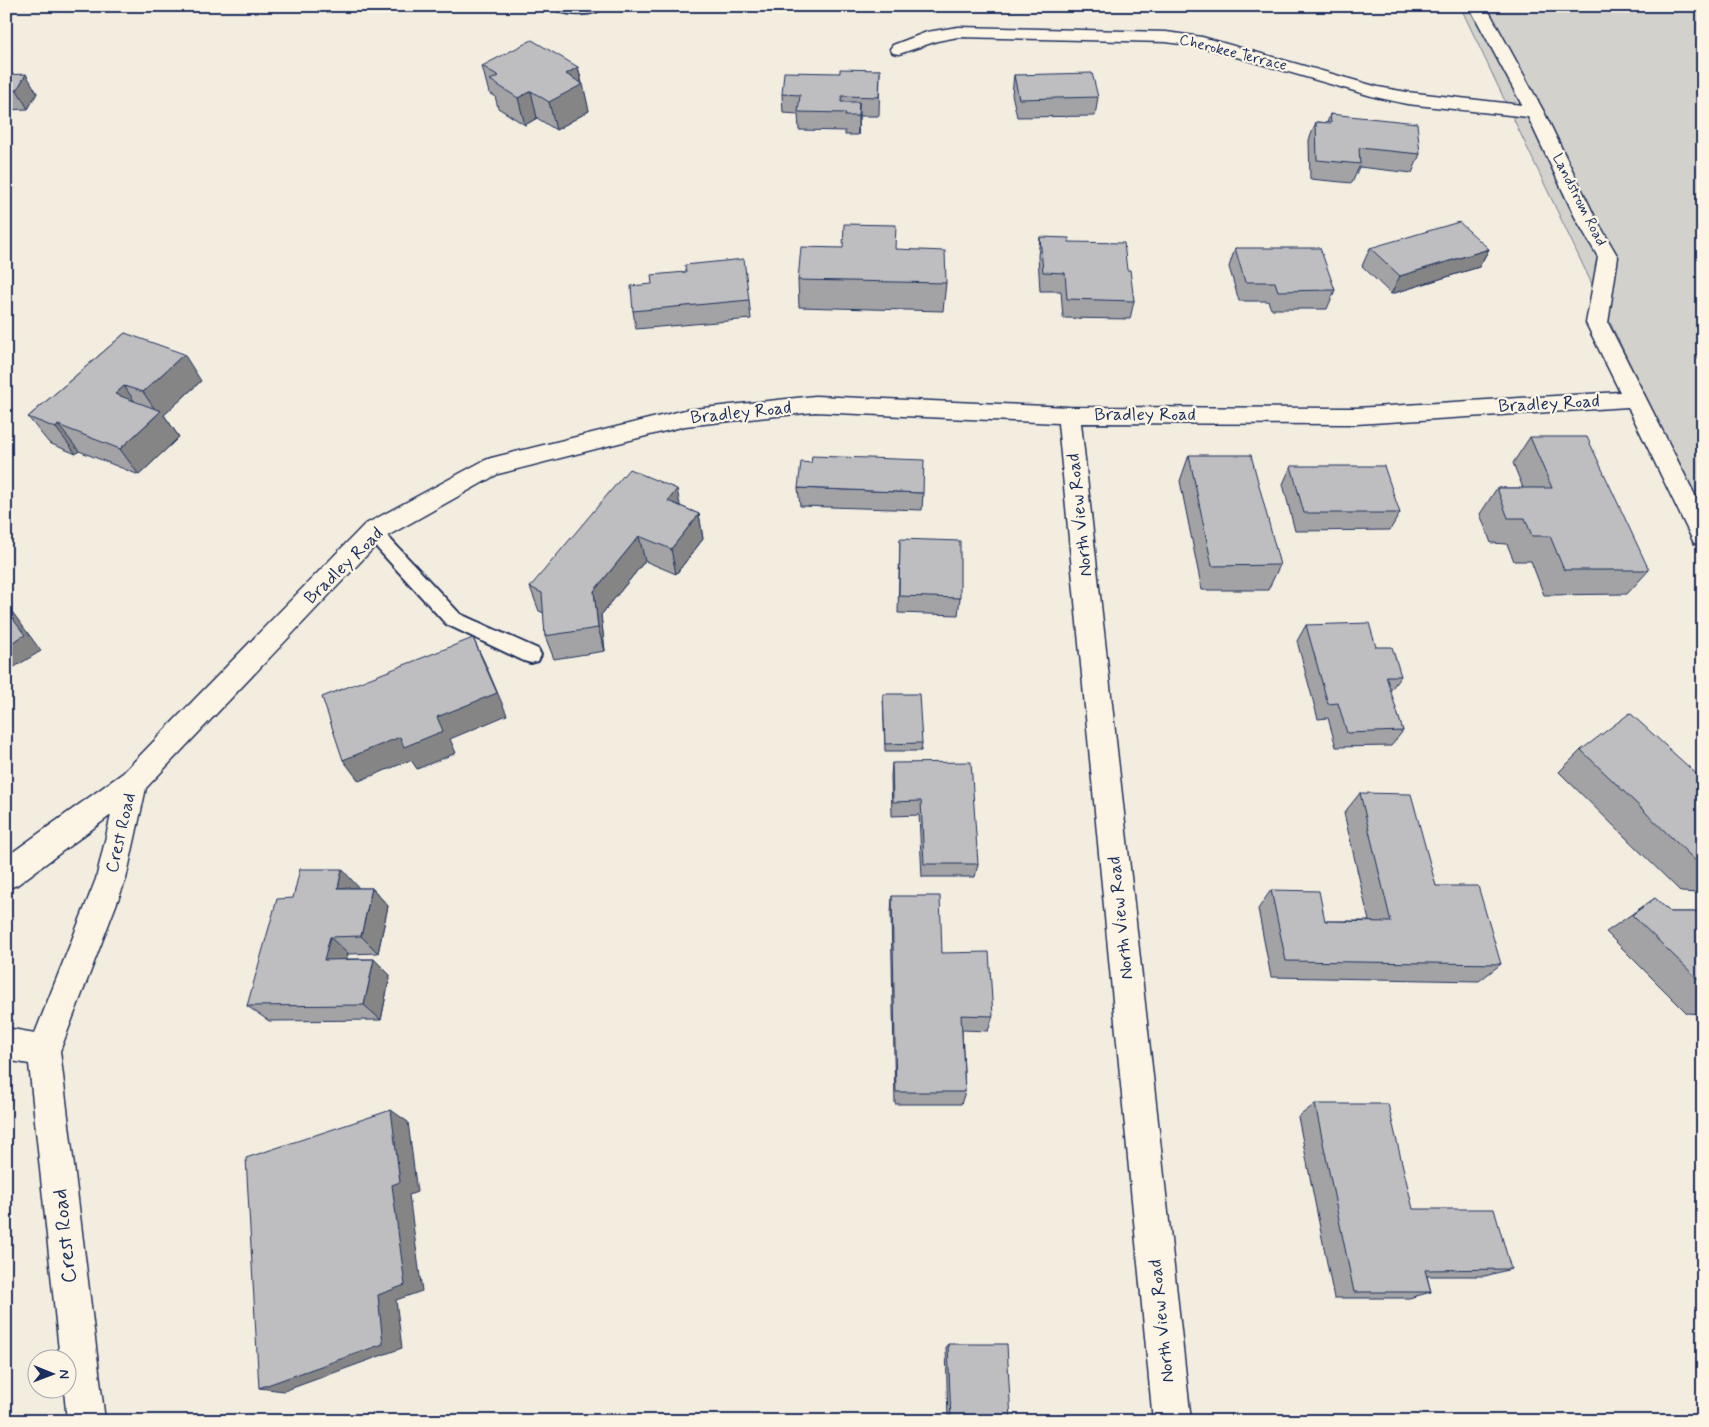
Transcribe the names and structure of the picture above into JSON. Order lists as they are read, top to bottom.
{
  "streets": {
    "street": [
      "Cherokee Terrace",
      "Landstrom Road",
      "Bradley Road",
      "North View Road",
      "Crest Road"
    ]
  },
  "crossings": [
    ["Cherokee Terrace", "Landstrom Road"],
    ["Landstrom Road", "Bradley Road"],
    ["Bradley Road", "North View Road"],
    ["Bradley Road", "Crest Road"]
  ],
  "north": "right"
}
